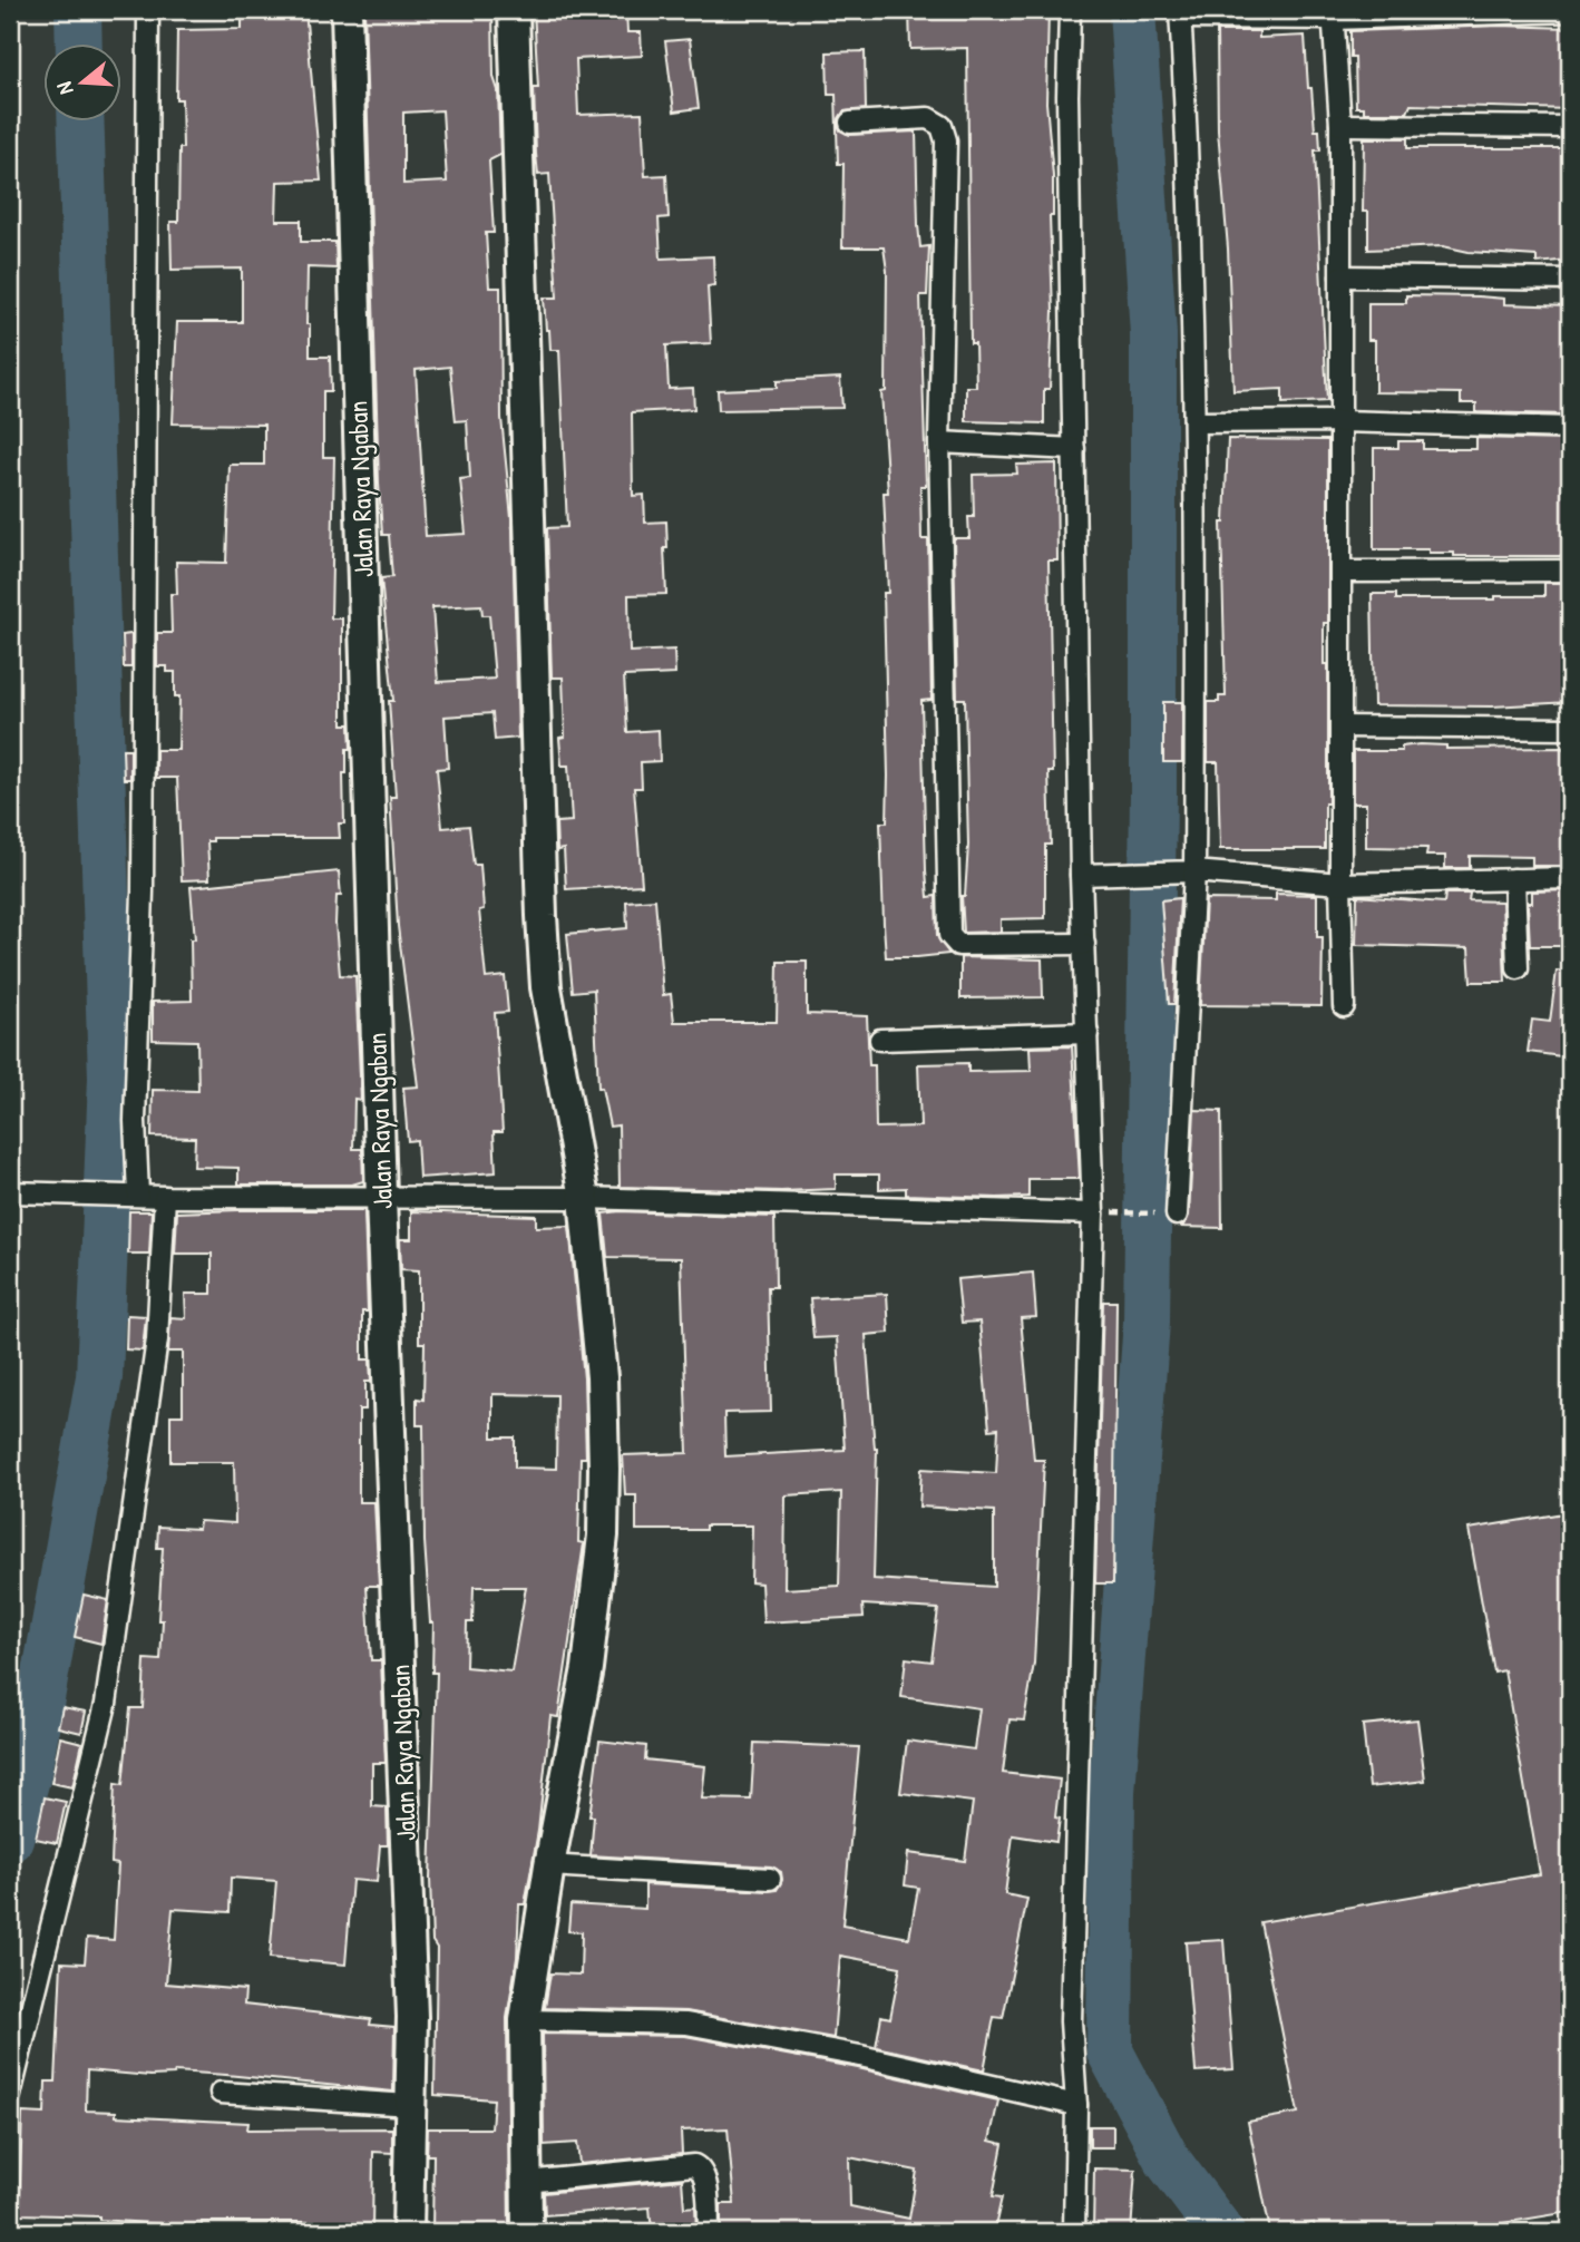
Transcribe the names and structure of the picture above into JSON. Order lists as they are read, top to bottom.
{
  "streets": {
    "street": ["Jalan Raya Ngaban"]
  },
  "north": "left"
}
